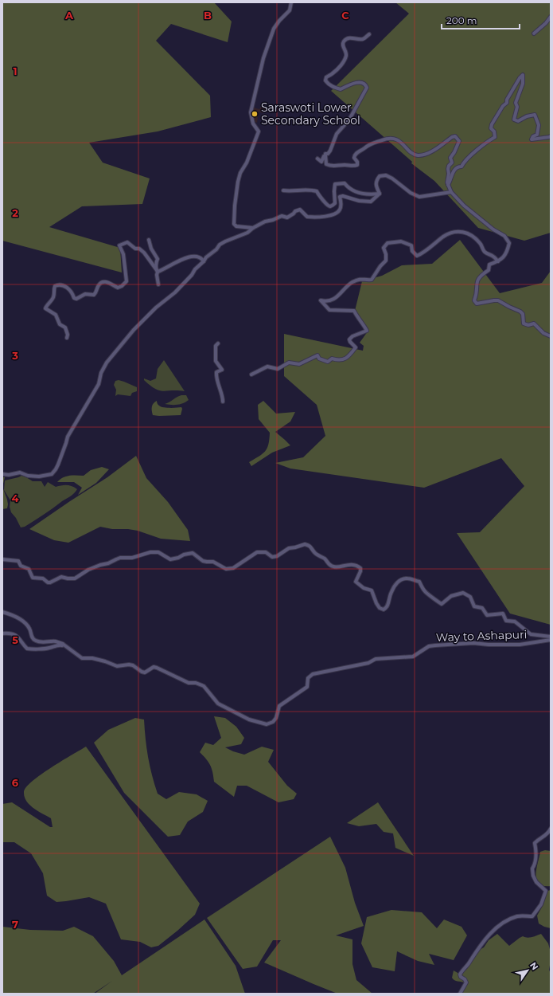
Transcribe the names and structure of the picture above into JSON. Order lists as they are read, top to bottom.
{
  "streets": {
    "street": ["Way to Ashapuri"]
  },
  "places": ["Saraswoti Lower Secondary School"],
  "scale_bar": "200 m",
  "north": "top right",
  "grid": {
    "columns": ["A", "B", "C"],
    "rows": [
      "1",
      "2",
      "3",
      "4",
      "5",
      "6",
      "7"
    ]
  }
}
